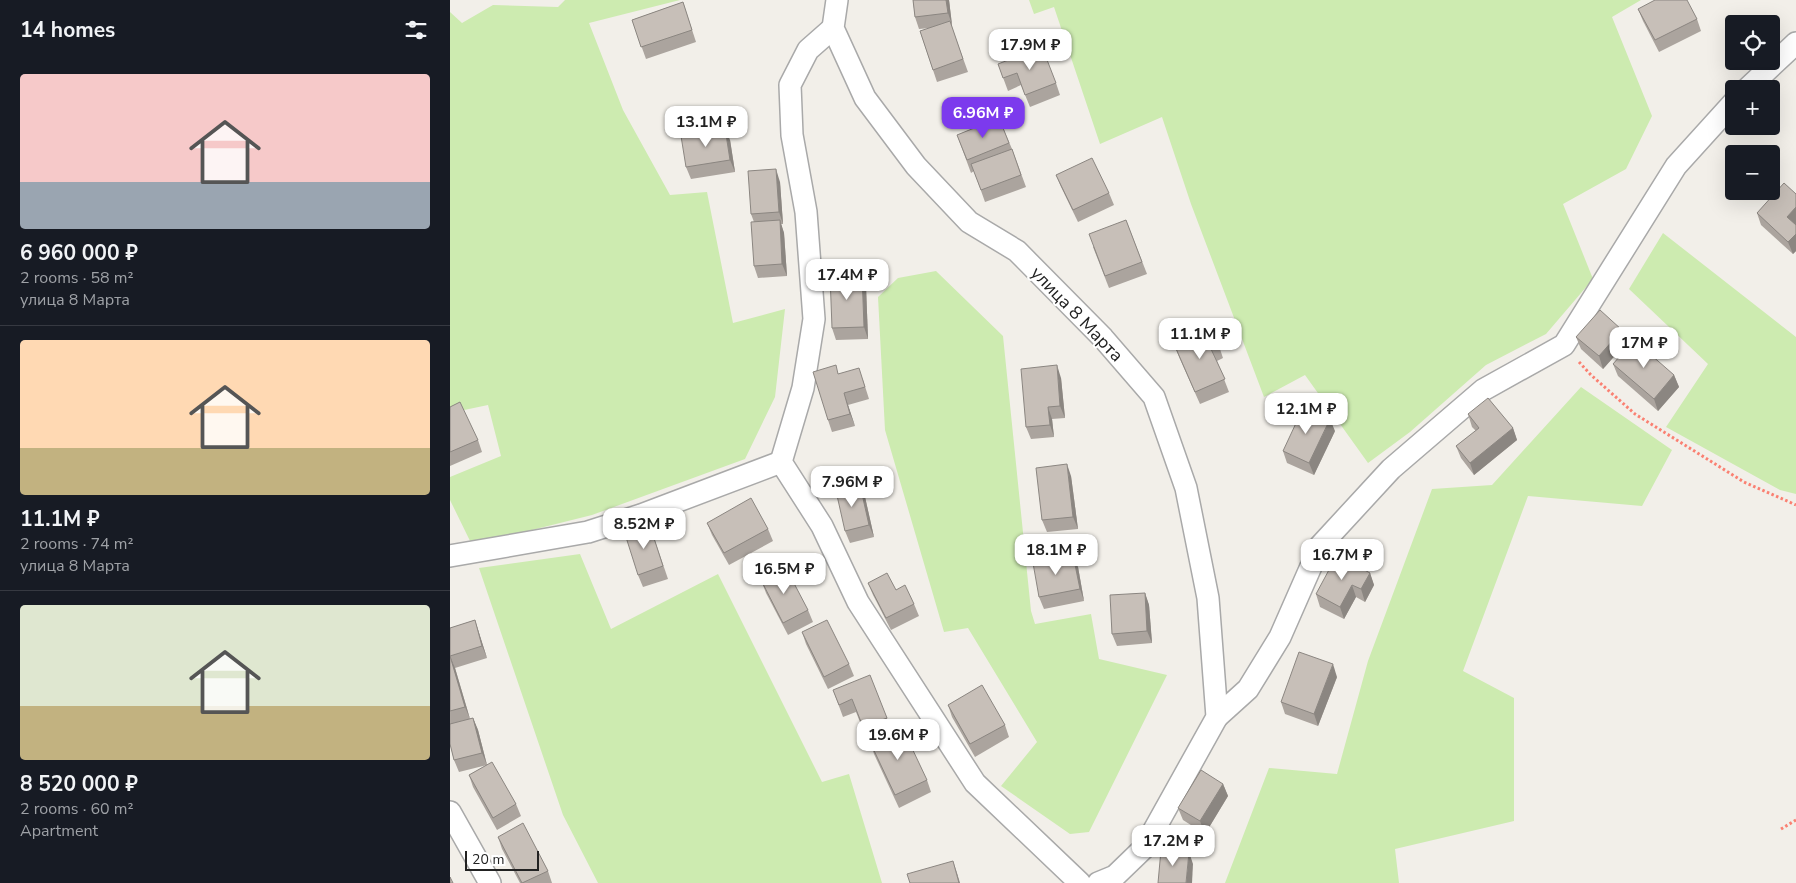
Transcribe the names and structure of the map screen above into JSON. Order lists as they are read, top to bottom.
{
  "streets": {
    "street": ["улица 8 Марта"]
  },
  "scale_bar": "20 m",
  "page": {
    "heading": "14 homes",
    "map_buttons": ["+", "−"],
    "price": [
      "17.9M ₽",
      "6.96M ₽",
      "13.1M ₽",
      "17.4M ₽",
      "11.1M ₽",
      "17M ₽",
      "12.1M ₽",
      "7.96M ₽",
      "8.52M ₽",
      "18.1M ₽",
      "16.7M ₽",
      "16.5M ₽",
      "19.6M ₽",
      "17.2M ₽"
    ],
    "list": [
      {
        "name": "6 960 000 ₽",
        "note": "2 rooms · 58 m² · улица 8 Марта"
      },
      {
        "name": "11.1M ₽",
        "note": "2 rooms · 74 m² · улица 8 Марта"
      },
      {
        "name": "8 520 000 ₽",
        "note": "2 rooms · 60 m² · Apartment"
      }
    ],
    "scale": "20 m"
  }
}
